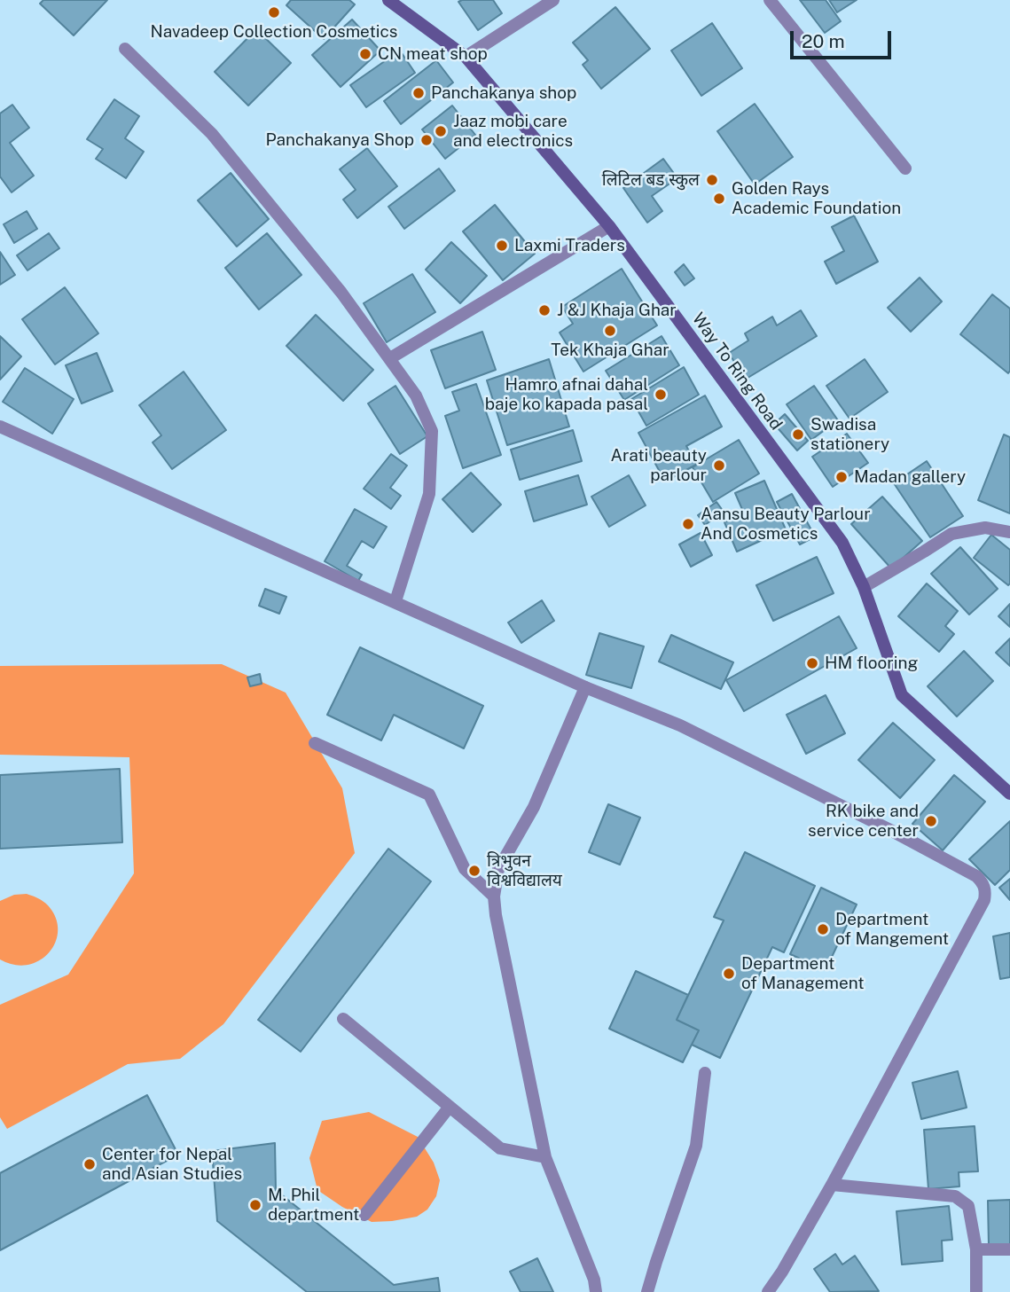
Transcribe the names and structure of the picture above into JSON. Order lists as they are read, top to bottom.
{
  "streets": {
    "street": ["Way To Ring Road"]
  },
  "places": [
    "Navadeep Collection Cosmetics",
    "CN meat shop",
    "Panchakanya shop",
    "Jaaz mobi care and electronics",
    "Panchakanya Shop",
    "लिटिल बड स्कुल",
    "Golden Rays Academic Foundation",
    "Laxmi Traders",
    "J &J Khaja Ghar",
    "Tek Khaja Ghar",
    "Hamro afnai dahal baje ko kapada pasal",
    "Swadisa stationery",
    "Arati beauty parlour",
    "Madan gallery",
    "Aansu Beauty Parlour And Cosmetics",
    "HM flooring",
    "RK bike and service center",
    "त्रिभुवन विश्वविद्यालय",
    "Department of Mangement",
    "Department of Management",
    "Center for Nepal and Asian Studies",
    "M. Phil department"
  ],
  "scale_bar": "20 m"
}
